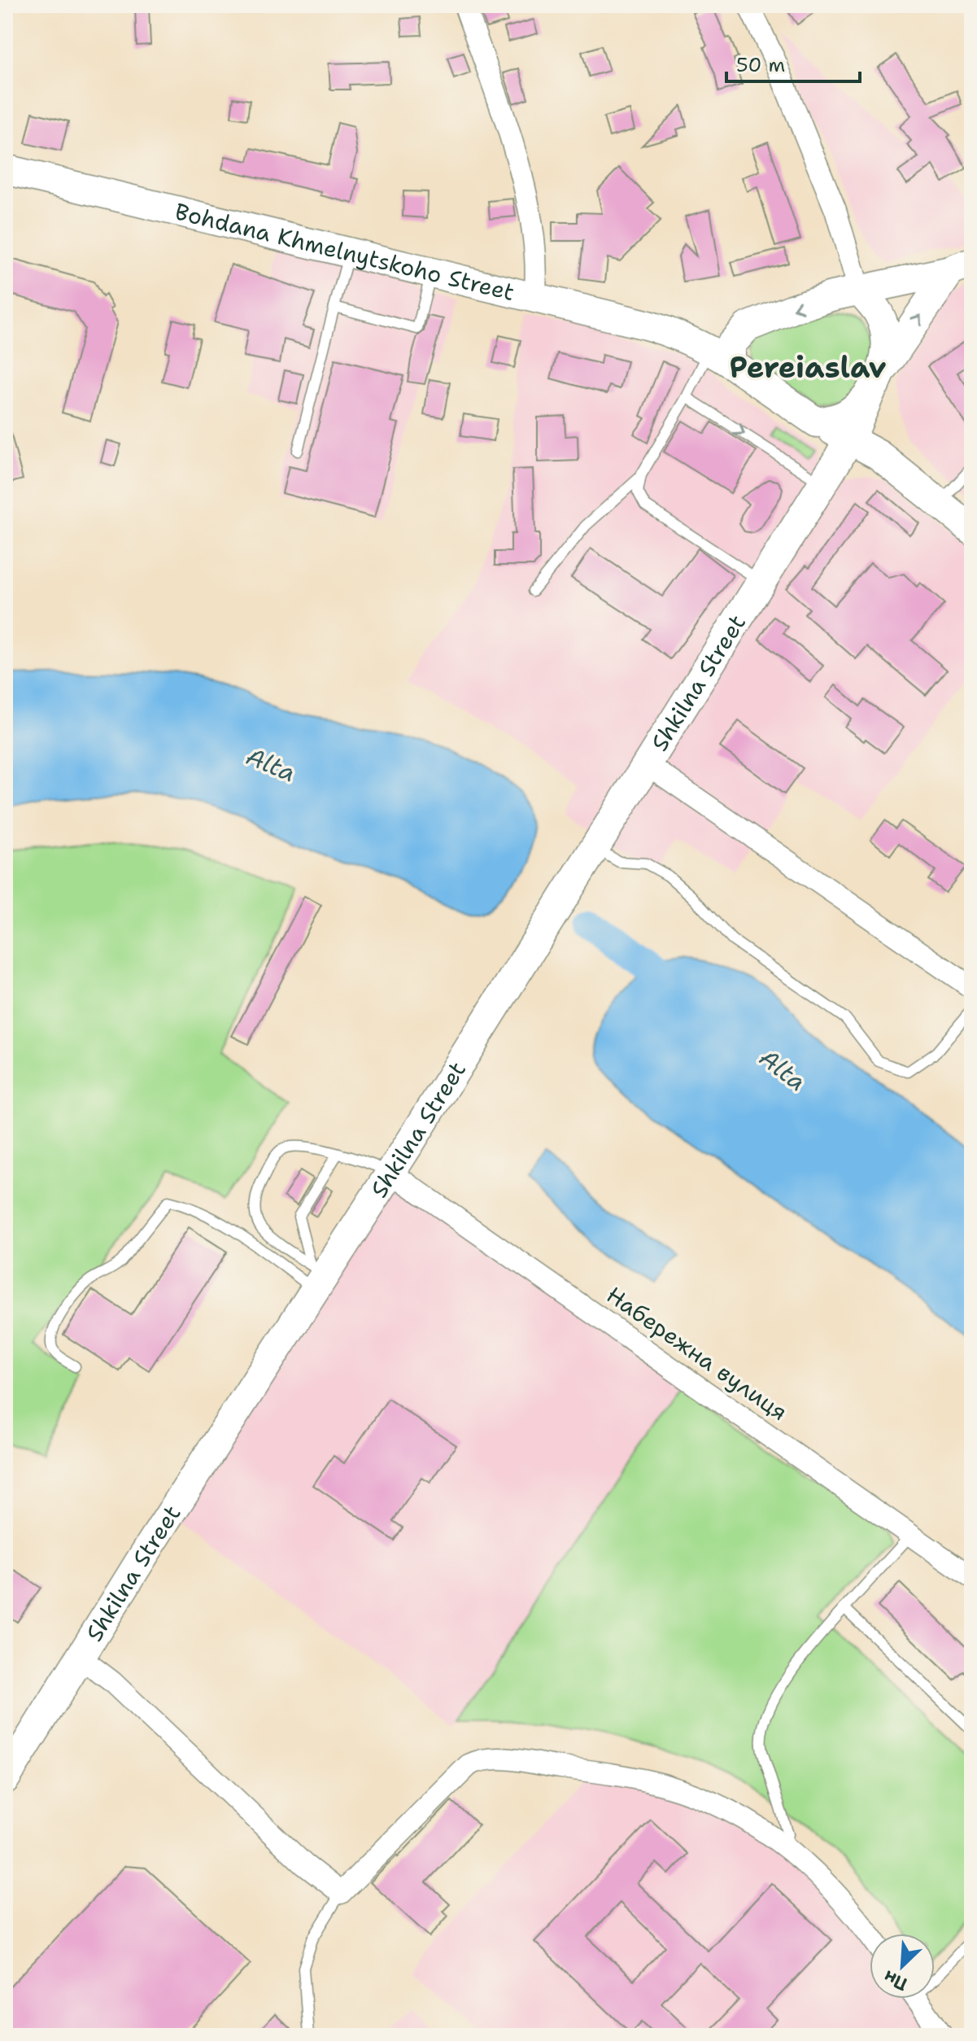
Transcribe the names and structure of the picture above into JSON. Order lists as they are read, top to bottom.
{
  "streets": {
    "main road": ["Bohdana Khmelnytskoho Street", "Shkilna Street"],
    "street": ["Набережна вулиця"]
  },
  "crossings": [
    ["Shkilna Street", "Набережна вулиця"]
  ],
  "districts": ["Pereiaslav"],
  "water": ["Alta"],
  "scale_bar": "50 m",
  "north": "bottom left"
}
